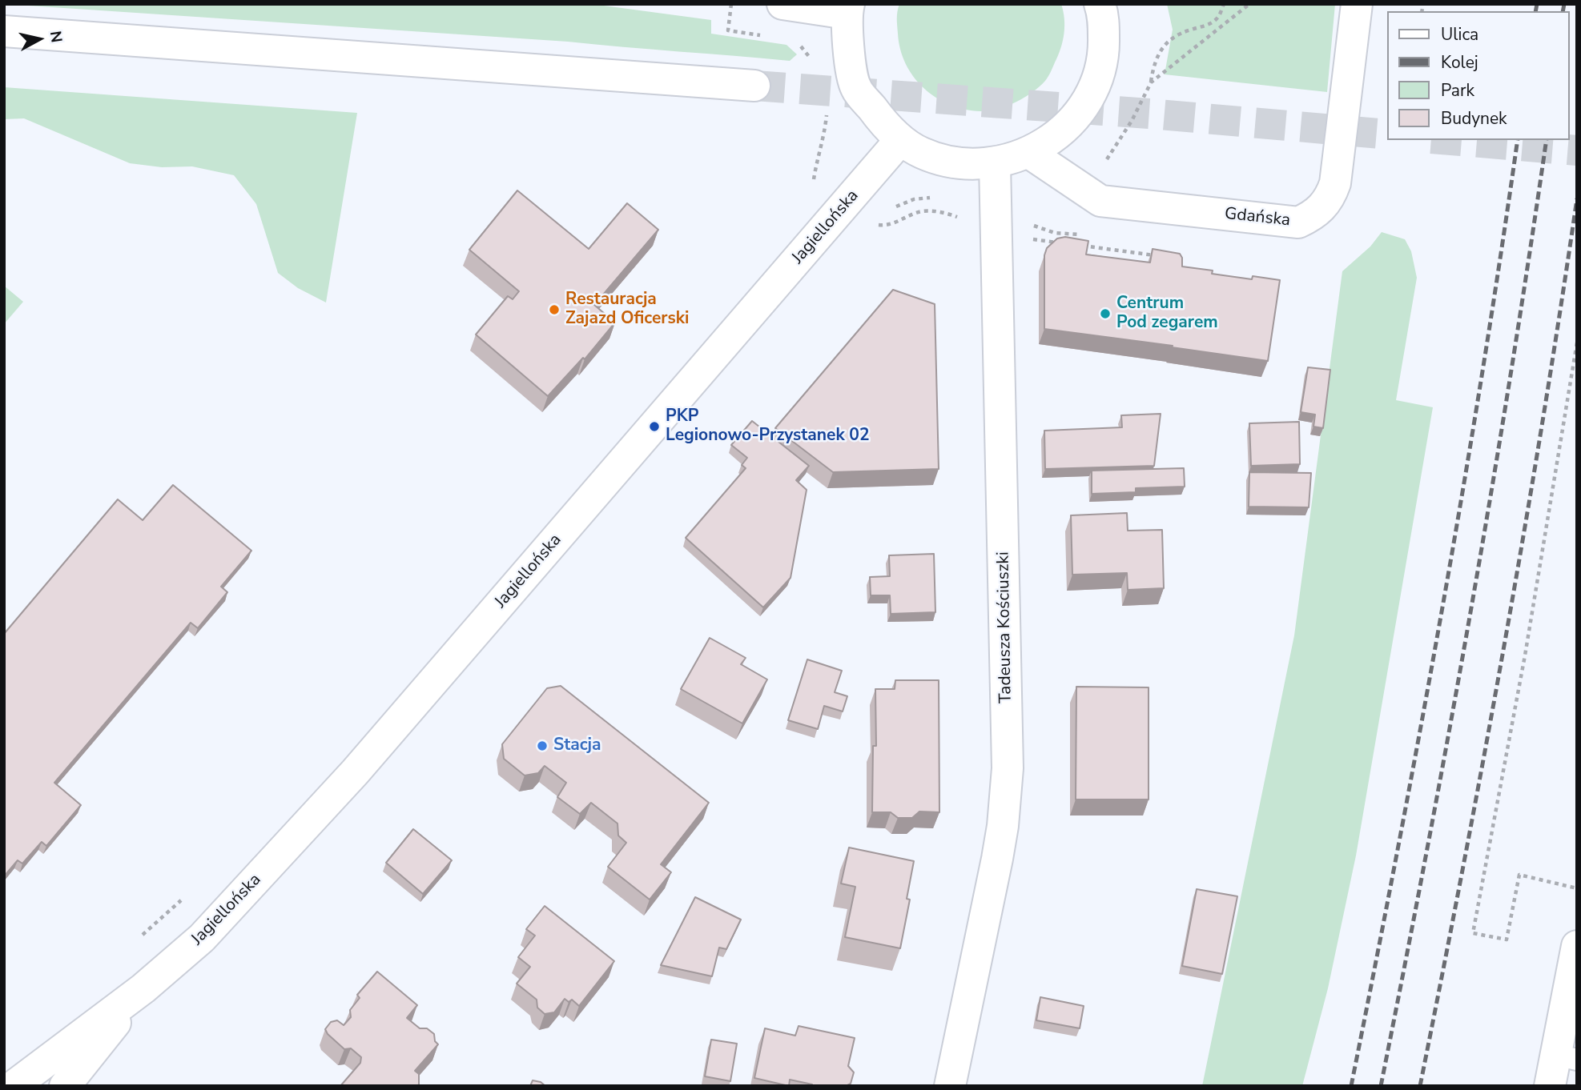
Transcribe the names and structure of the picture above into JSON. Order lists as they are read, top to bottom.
{
  "streets": {
    "street": ["Gdańska", "Jagiellońska", "Tadeusza Kościuszki"]
  },
  "places": [
    "Restauracja Zajazd Oficerski",
    "Centrum Pod zegarem",
    "PKP Legionowo-Przystanek 02",
    "Stacja"
  ],
  "legend": [
    "Ulica",
    "Kolej",
    "Park",
    "Budynek"
  ],
  "north": "right"
}
